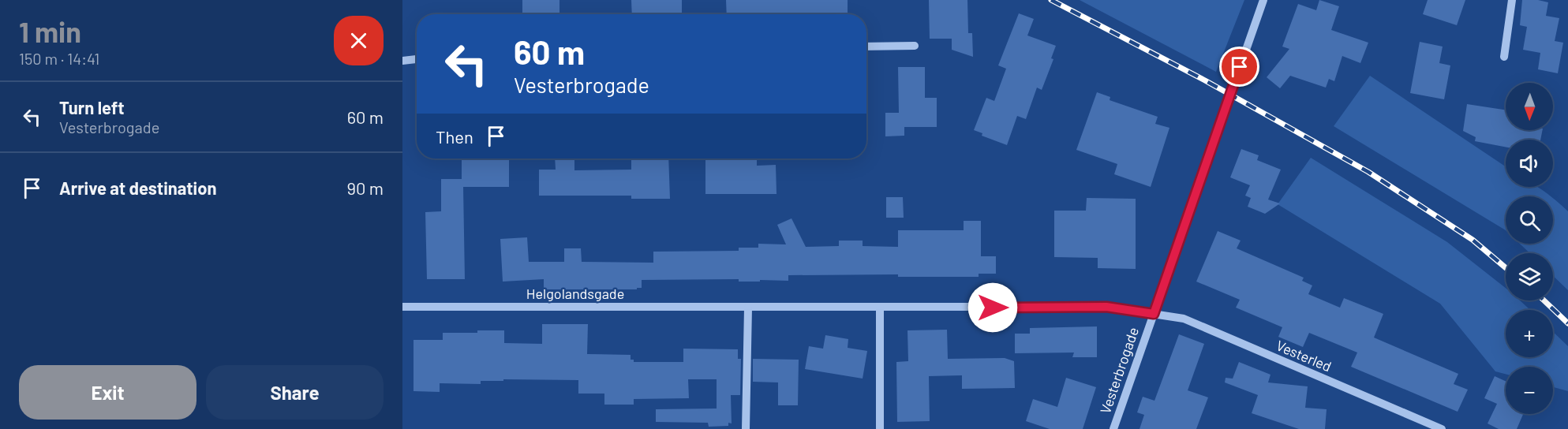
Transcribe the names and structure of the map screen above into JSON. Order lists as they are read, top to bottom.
{
  "streets": {
    "street": ["Helgolandsgade", "Vesterled", "Vesterbrogade"]
  },
  "crossings": [
    ["Helgolandsgade", "Vesterled"],
    ["Helgolandsgade", "Vesterbrogade"],
    ["Vesterled", "Vesterbrogade"]
  ],
  "north": "bottom",
  "page": {
    "heading": ["1 min", "150 m · 14:41"],
    "turn": ["60 m", "Vesterbrogade"],
    "list": [
      {
        "name": "Turn left",
        "note": "Vesterbrogade",
        "value": "60 m"
      },
      {
        "name": "Arrive at destination",
        "value": "90 m"
      }
    ],
    "map_buttons": ["+", "−"],
    "then": "Then",
    "buttons": ["Exit", "Share"]
  }
}
